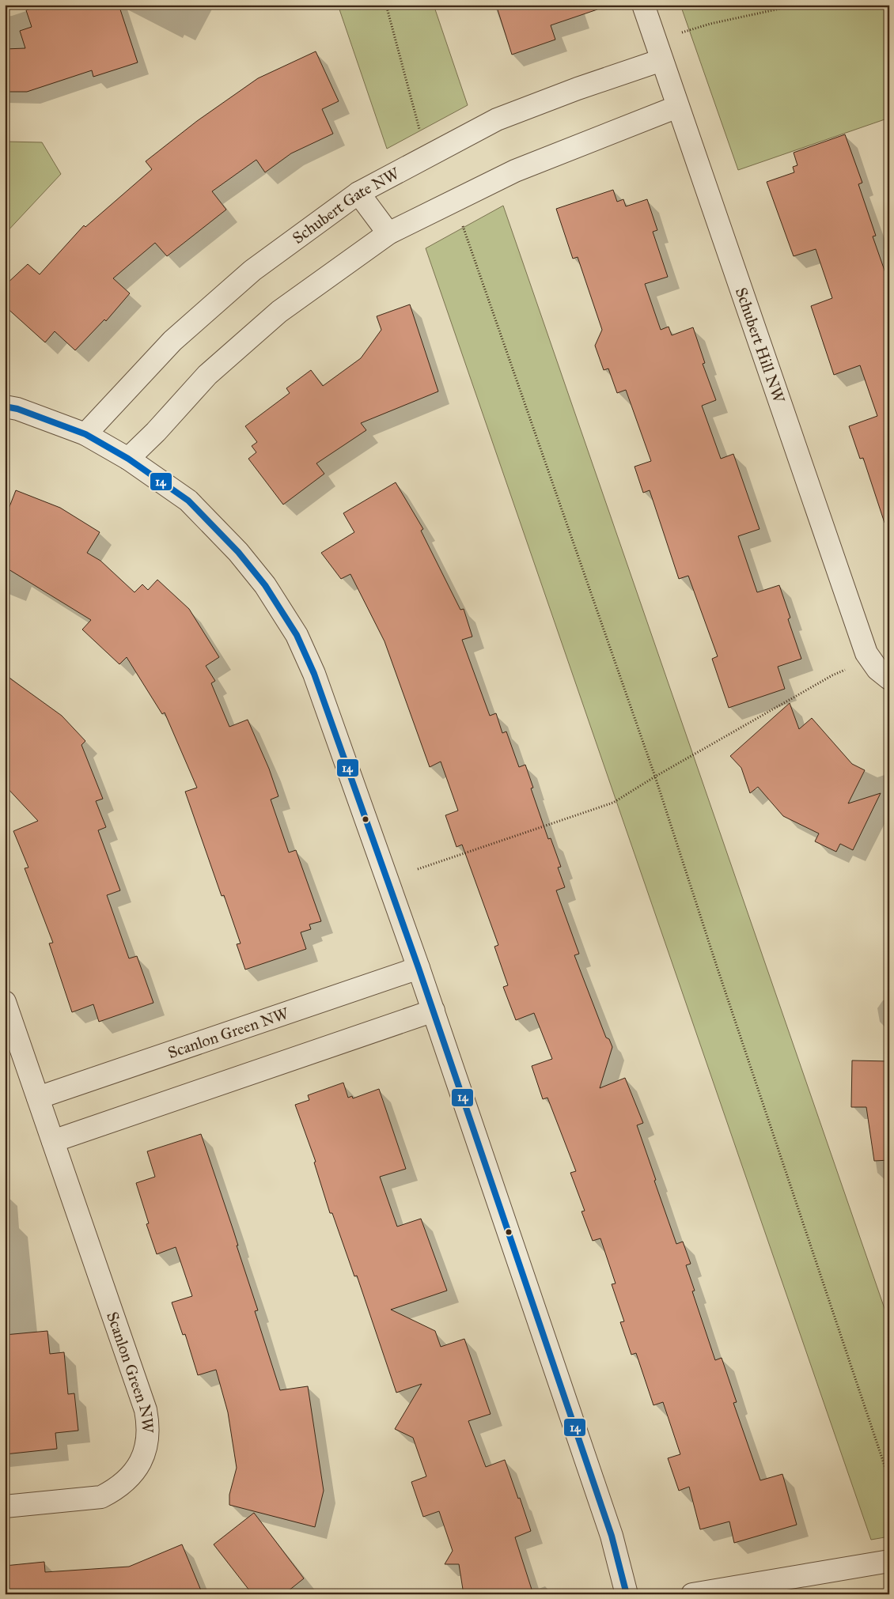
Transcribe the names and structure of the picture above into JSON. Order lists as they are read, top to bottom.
{
  "streets": {
    "street": ["Schubert Gate NW", "Schubert Hill NW", "Scanlon Green NW"]
  },
  "crossings": [
    ["Schubert Gate NW", "Schubert Hill NW"]
  ],
  "lines": ["transit line 14"]
}
